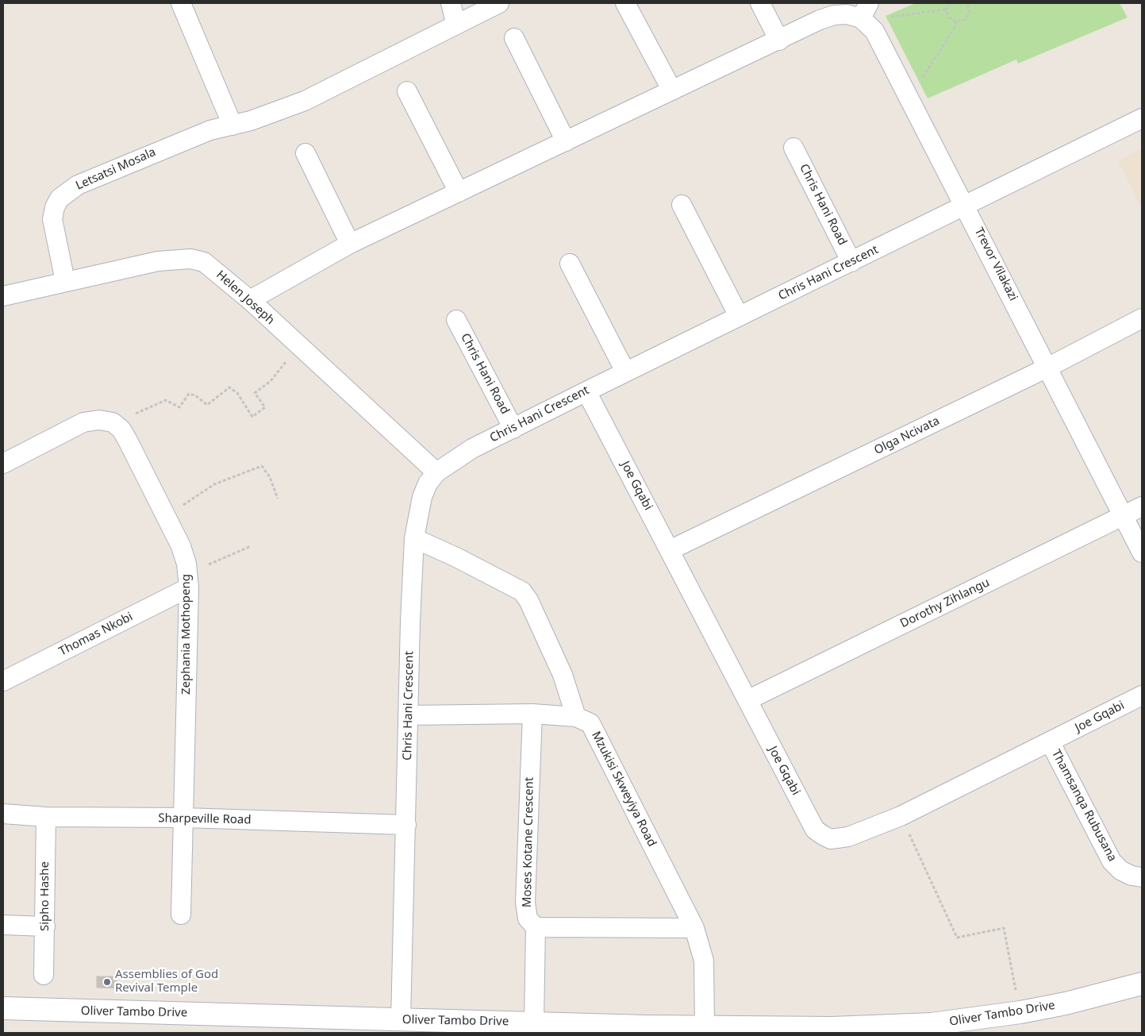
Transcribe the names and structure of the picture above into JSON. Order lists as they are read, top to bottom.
{
  "streets": {
    "street": [
      "Letsatsi Mosala",
      "Chris Hani Road",
      "Trevor Vilakazi",
      "Chris Hani Crescent",
      "Helen Joseph",
      "Olga Ncivata",
      "Joe Gqabi",
      "Dorothy Zihlangu",
      "Thomas Nkobi",
      "Zephania Mothopeng",
      "Mzukisi Skweyiya Road",
      "Thamsanqa Rubusana",
      "Sharpeville Road",
      "Moses Kotane Crescent",
      "Sipho Hashe",
      "Oliver Tambo Drive"
    ]
  },
  "crossings": [
    ["Letsatsi Mosala", "Helen Joseph"],
    ["Chris Hani Road", "Chris Hani Crescent"],
    ["Trevor Vilakazi", "Chris Hani Crescent"],
    ["Trevor Vilakazi", "Olga Ncivata"],
    ["Trevor Vilakazi", "Dorothy Zihlangu"],
    ["Chris Hani Crescent", "Helen Joseph"],
    ["Chris Hani Crescent", "Joe Gqabi"],
    ["Chris Hani Crescent", "Mzukisi Skweyiya Road"],
    ["Chris Hani Crescent", "Sharpeville Road"],
    ["Chris Hani Crescent", "Oliver Tambo Drive"],
    ["Olga Ncivata", "Joe Gqabi"],
    ["Joe Gqabi", "Dorothy Zihlangu"],
    ["Joe Gqabi", "Thamsanqa Rubusana"],
    ["Thomas Nkobi", "Zephania Mothopeng"],
    ["Zephania Mothopeng", "Sharpeville Road"],
    ["Mzukisi Skweyiya Road", "Moses Kotane Crescent"],
    ["Mzukisi Skweyiya Road", "Oliver Tambo Drive"],
    ["Sharpeville Road", "Sipho Hashe"]
  ],
  "places": ["Assemblies of God Revival Temple"]
}
